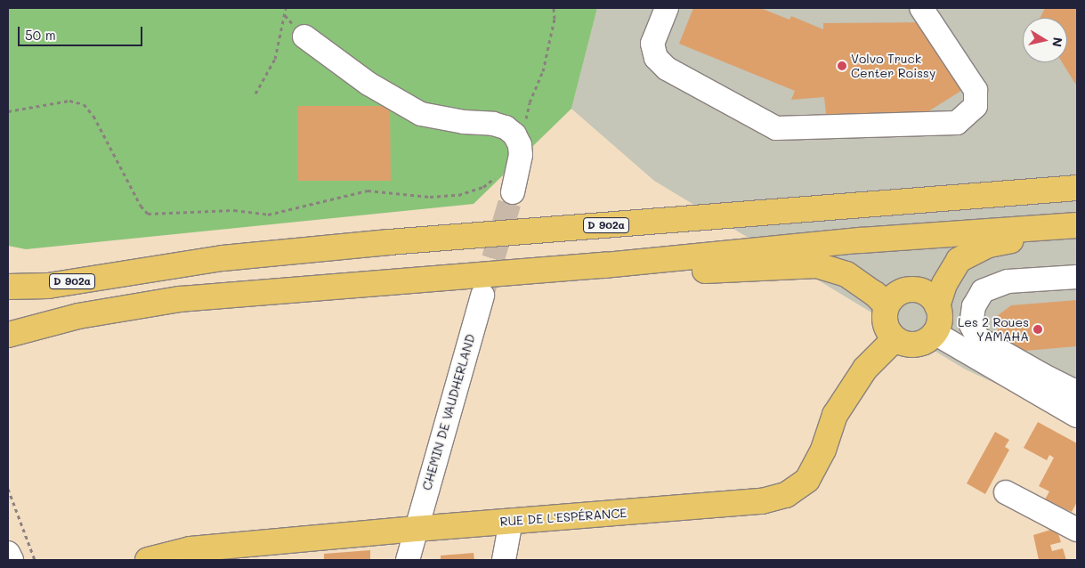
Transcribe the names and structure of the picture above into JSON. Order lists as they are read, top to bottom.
{
  "streets": {
    "main road": ["D 902a", "RUE DE L'ESPÉRANCE"],
    "street": ["CHEMIN DE VAUDHERLAND"]
  },
  "crossings": [
    ["CHEMIN DE VAUDHERLAND", "RUE DE L'ESPÉRANCE"]
  ],
  "places": ["Volvo Truck Center Roissy", "Les 2 Roues YAMAHA"],
  "scale_bar": "50 m",
  "north": "right"
}
